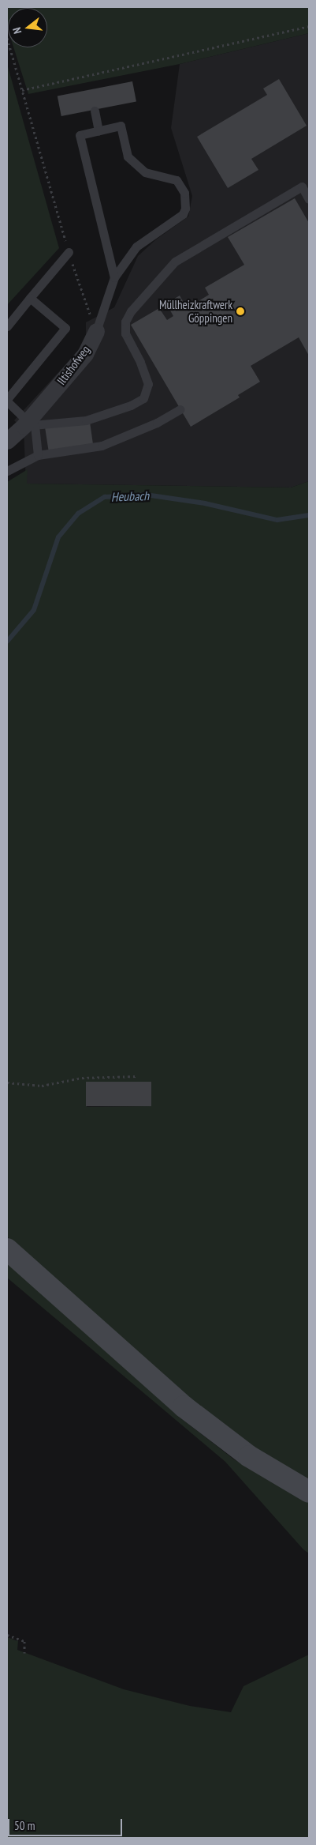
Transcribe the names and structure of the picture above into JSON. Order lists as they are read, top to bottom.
{
  "streets": {
    "street": ["Iltishofweg"]
  },
  "water": ["Heubach"],
  "places": ["Müllheizkraftwerk Göppingen"],
  "scale_bar": "50 m",
  "north": "left"
}
